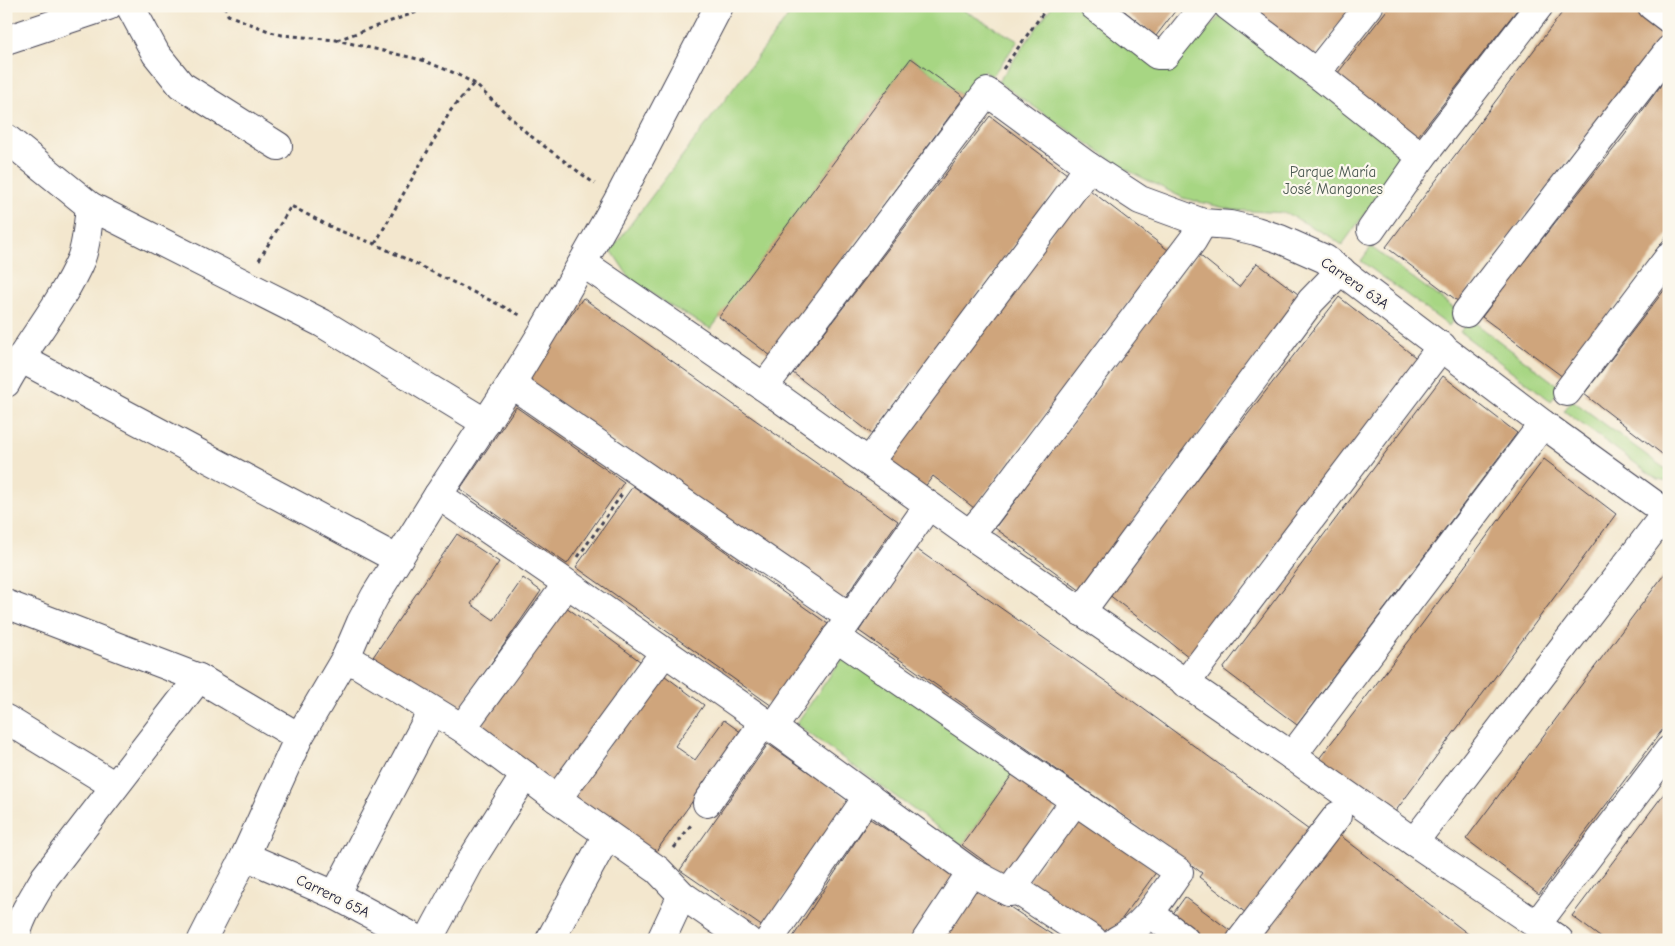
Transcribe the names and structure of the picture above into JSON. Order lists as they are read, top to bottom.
{
  "streets": {
    "street": ["Carrera 63A", "Carrera 65A"]
  },
  "parks": ["Parque María José Mangones"]
}
